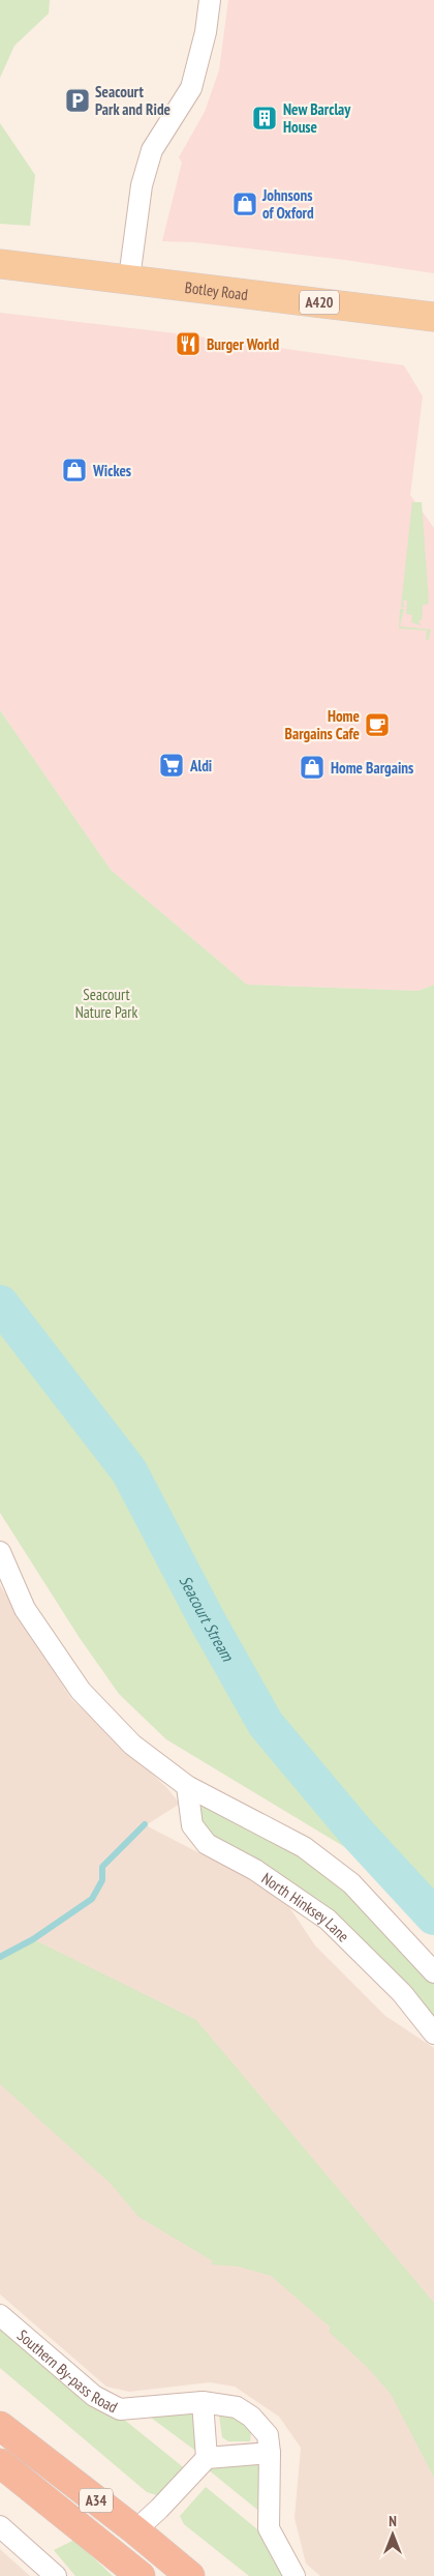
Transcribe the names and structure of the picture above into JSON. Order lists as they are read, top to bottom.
{
  "streets": {
    "highway": ["A34"],
    "main road": ["Botley Road", "A420"],
    "street": ["North Hinksey Lane", "Southern By-pass Road"]
  },
  "water": ["Seacourt Stream"],
  "parks": ["Seacourt Nature Park"],
  "places": {
    "parking": ["Seacourt Park and Ride"],
    "building": ["New Barclay House"],
    "shop": ["Johnsons of Oxford", "Wickes", "Home Bargains"],
    "restaurant": ["Burger World"],
    "cafe": ["Home Bargains Cafe"],
    "supermarket": ["Aldi"]
  },
  "north": "top"
}
